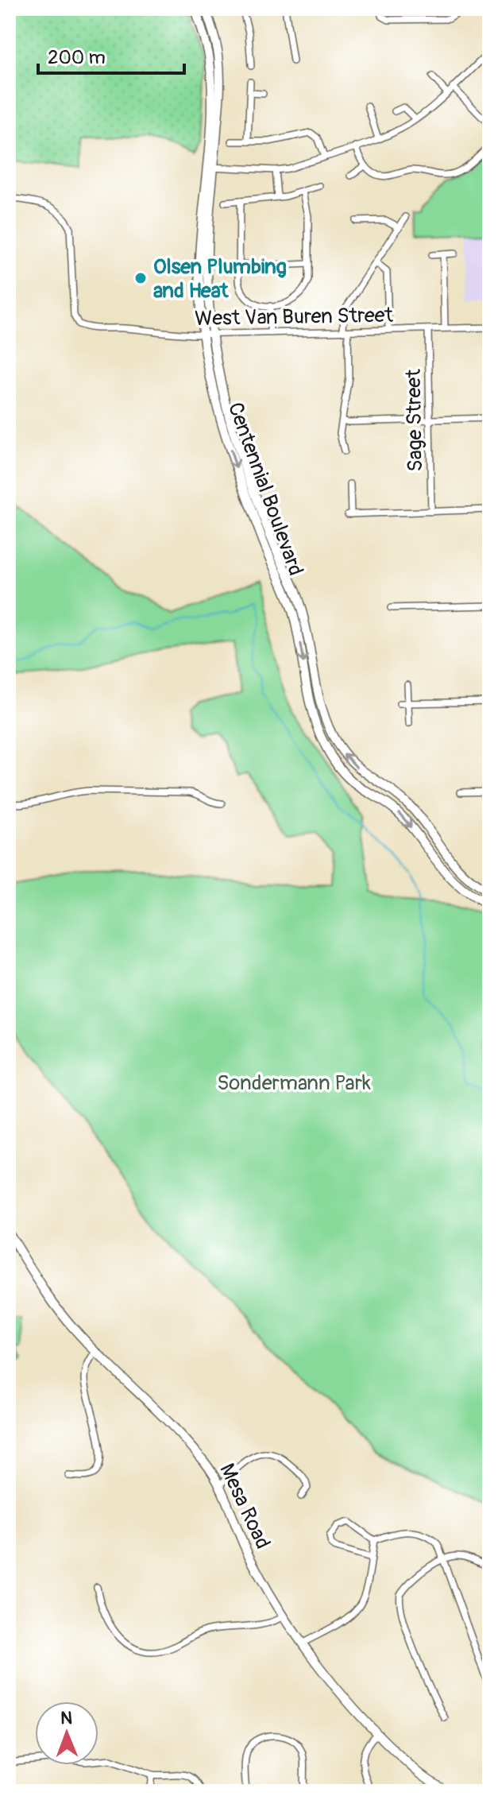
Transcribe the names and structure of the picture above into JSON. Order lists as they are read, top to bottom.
{
  "streets": {
    "main road": ["Centennial Boulevard", "Mesa Road"],
    "street": ["West Van Buren Street", "Sage Street"]
  },
  "crossings": [
    ["West Van Buren Street", "Sage Street"],
    ["West Van Buren Street", "Centennial Boulevard"]
  ],
  "parks": ["Sondermann Park"],
  "places": ["Olsen Plumbing and Heat"],
  "scale_bar": "200 m",
  "north": "top"
}
